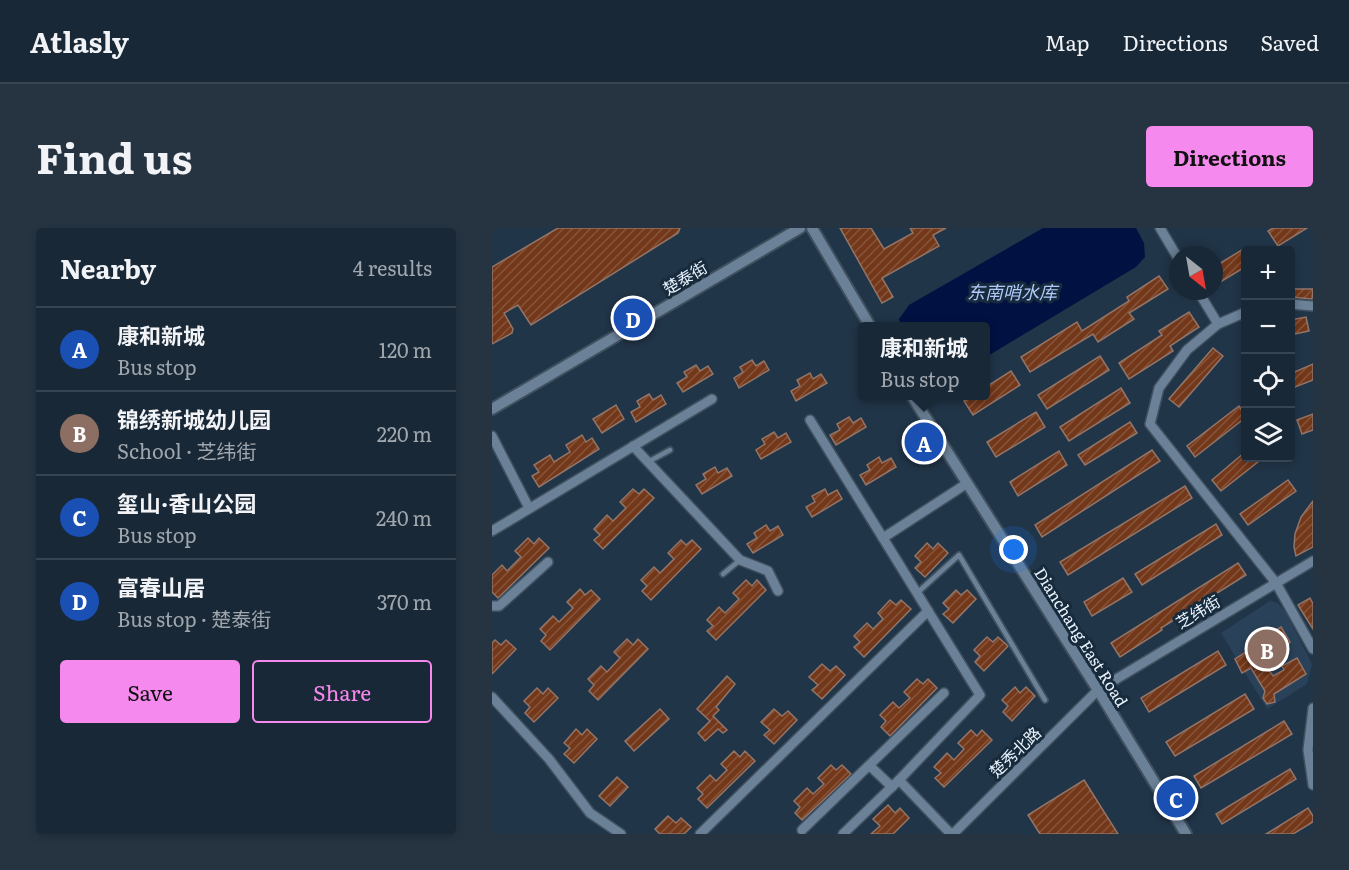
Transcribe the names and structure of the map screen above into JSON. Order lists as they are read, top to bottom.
{
  "streets": {
    "street": [
      "楚泰街",
      "芝纬街",
      "Dianchang East Road",
      "楚秀北路"
    ]
  },
  "crossings": [
    ["芝纬街", "Dianchang East Road"],
    ["芝纬街", "楚秀北路"],
    ["Dianchang East Road", "楚秀北路"]
  ],
  "water": ["东南哨水库"],
  "north": "bottom right",
  "page": {
    "header": "Atlasly",
    "nav": ["Map", "Directions", "Saved"],
    "title": "Find us",
    "buttons": [
      "Directions",
      ["Save", "Share"]
    ],
    "heading": ["Nearby", "4 results"],
    "map_buttons": ["+", "−"],
    "pins": [
      "D",
      "A",
      "B",
      "C"
    ],
    "list": [
      {
        "mark": "A",
        "name": "康和新城",
        "note": "Bus stop",
        "value": "120 m"
      },
      {
        "mark": "B",
        "name": "锦绣新城幼儿园",
        "note": "School · 芝纬街",
        "value": "220 m"
      },
      {
        "mark": "C",
        "name": "玺山·香山公园",
        "note": "Bus stop",
        "value": "240 m"
      },
      {
        "mark": "D",
        "name": "富春山居",
        "note": "Bus stop · 楚泰街",
        "value": "370 m"
      }
    ],
    "popup": ["康和新城", "Bus stop"]
  }
}
